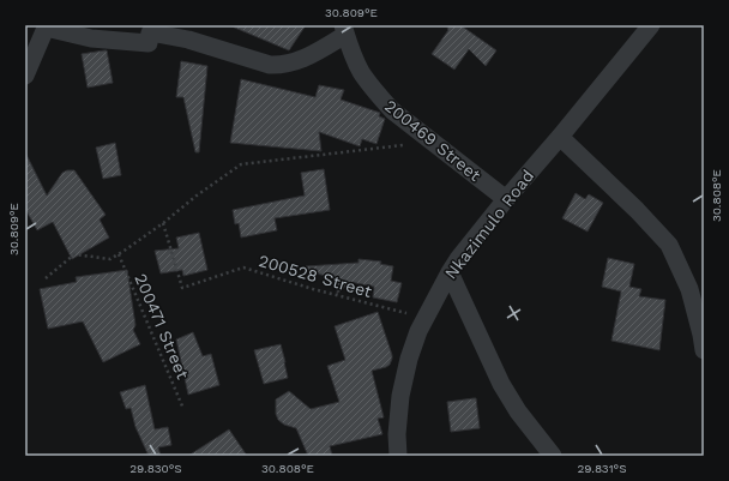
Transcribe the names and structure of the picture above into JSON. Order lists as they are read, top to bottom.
{
  "streets": {
    "street": ["200469 Street", "Nkazimulo Road"],
    "path": ["200528 Street", "200471 Street"]
  },
  "crossings": [
    ["200469 Street", "Nkazimulo Road"],
    ["Nkazimulo Road", "200528 Street"]
  ],
  "coordinates": [
    "30.809°E",
    "30.808°E",
    "29.830°S",
    "29.831°S"
  ]
}
